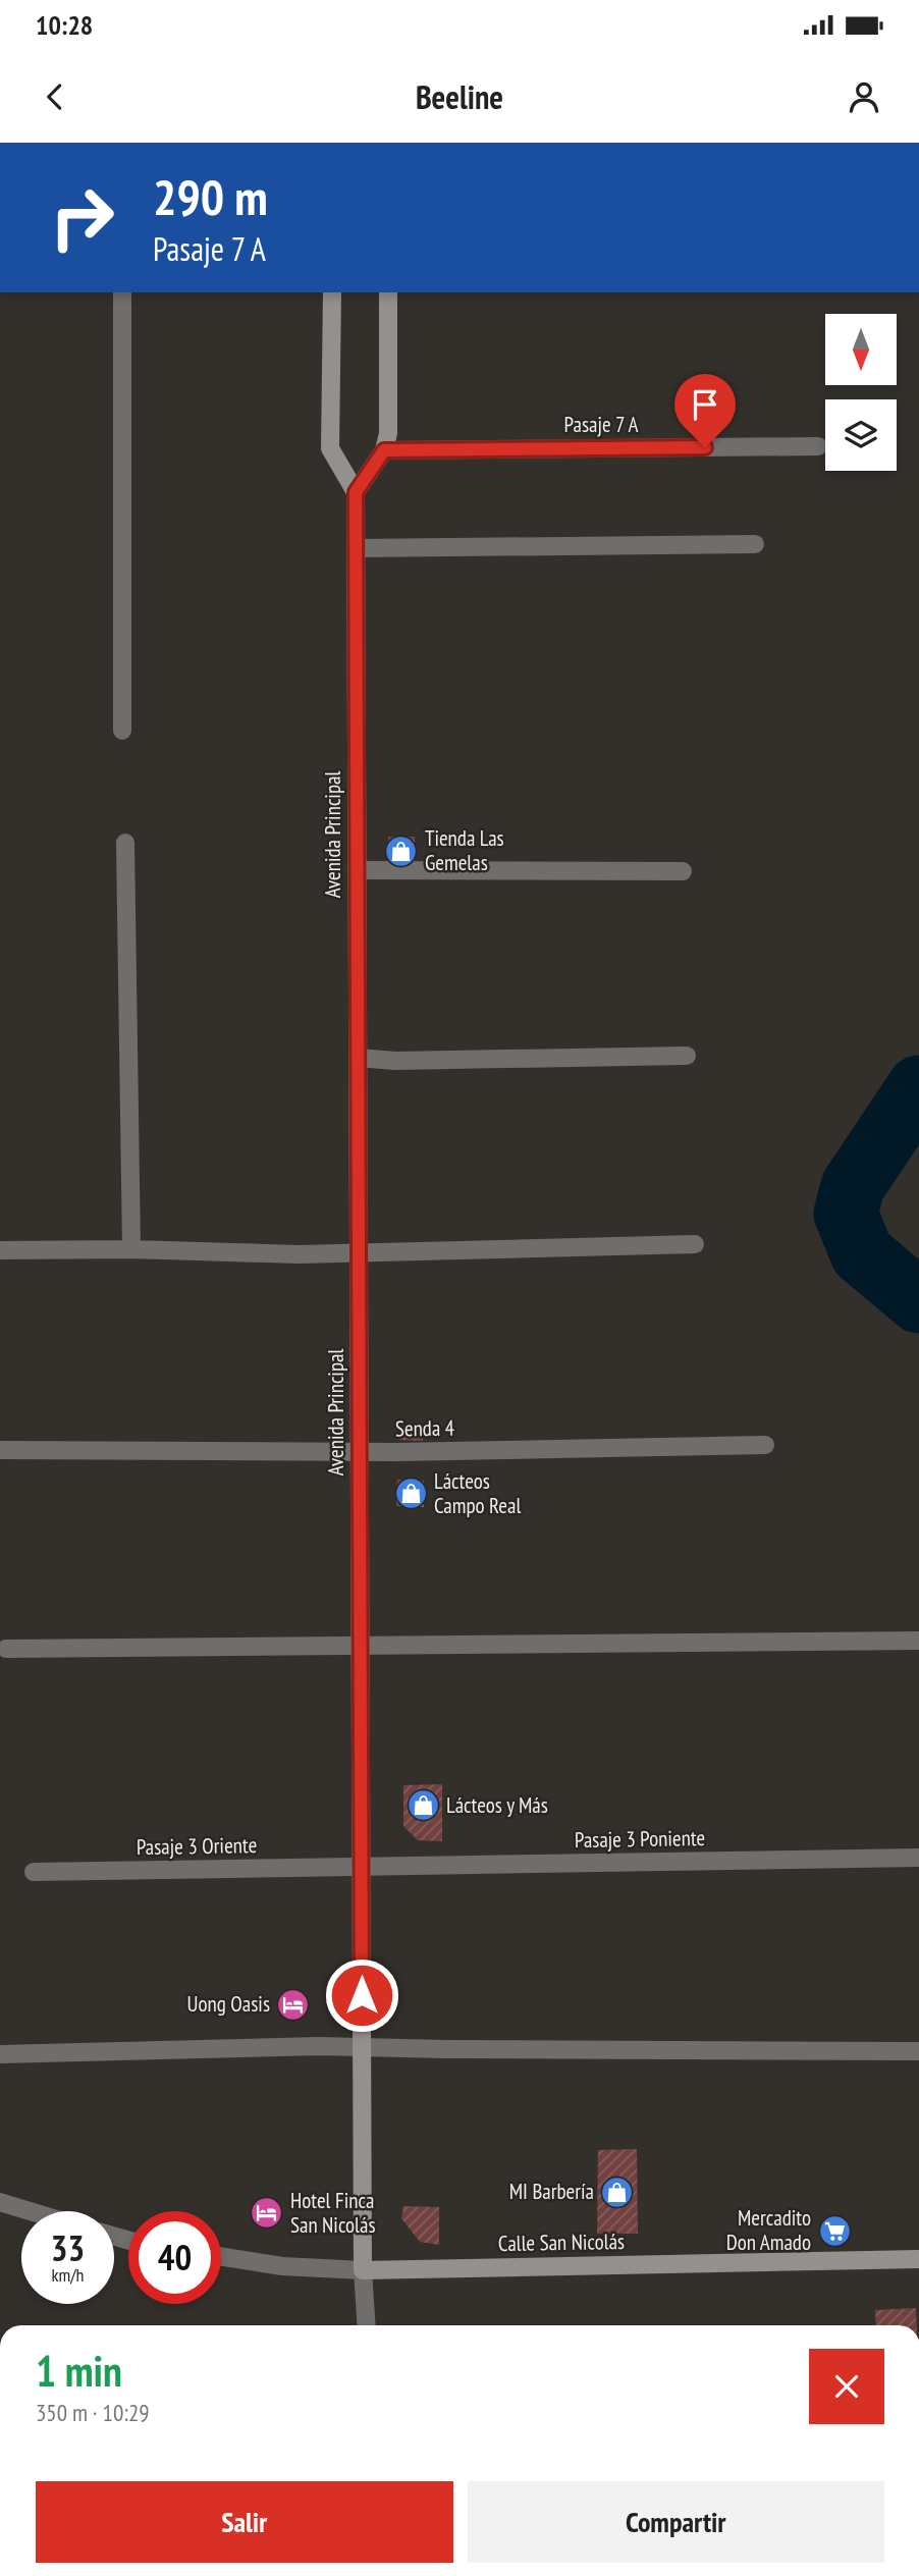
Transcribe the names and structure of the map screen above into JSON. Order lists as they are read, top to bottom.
{
  "streets": {
    "street": [
      "Pasaje 7 A",
      "Avenida Principal",
      "Senda 4",
      "Pasaje 3 Poniente",
      "Pasaje 3 Oriente",
      "Calle San Nicolás"
    ]
  },
  "crossings": [
    ["Avenida Principal", "Senda 4"],
    ["Avenida Principal", "Pasaje 3 Poniente"],
    ["Avenida Principal", "Pasaje 3 Oriente"],
    ["Avenida Principal", "Calle San Nicolás"],
    ["Pasaje 3 Poniente", "Pasaje 3 Oriente"]
  ],
  "places": {
    "shop": [
      "Tienda Las Gemelas",
      "Lácteos Campo Real",
      "Lácteos y Más",
      "MI Barbería"
    ],
    "hotel": ["Uong Oasis", "Hotel Finca San Nicolás"],
    "supermarket": ["Mercadito Don Amado"]
  },
  "north": "bottom",
  "page": {
    "status": "10:28",
    "header": "Beeline",
    "turn": ["290 m", "Pasaje 7 A"],
    "speed": "33 km/h",
    "limit": "40",
    "heading": ["1 min", "350 m · 10:29"],
    "buttons": ["Salir", "Compartir"]
  }
}
